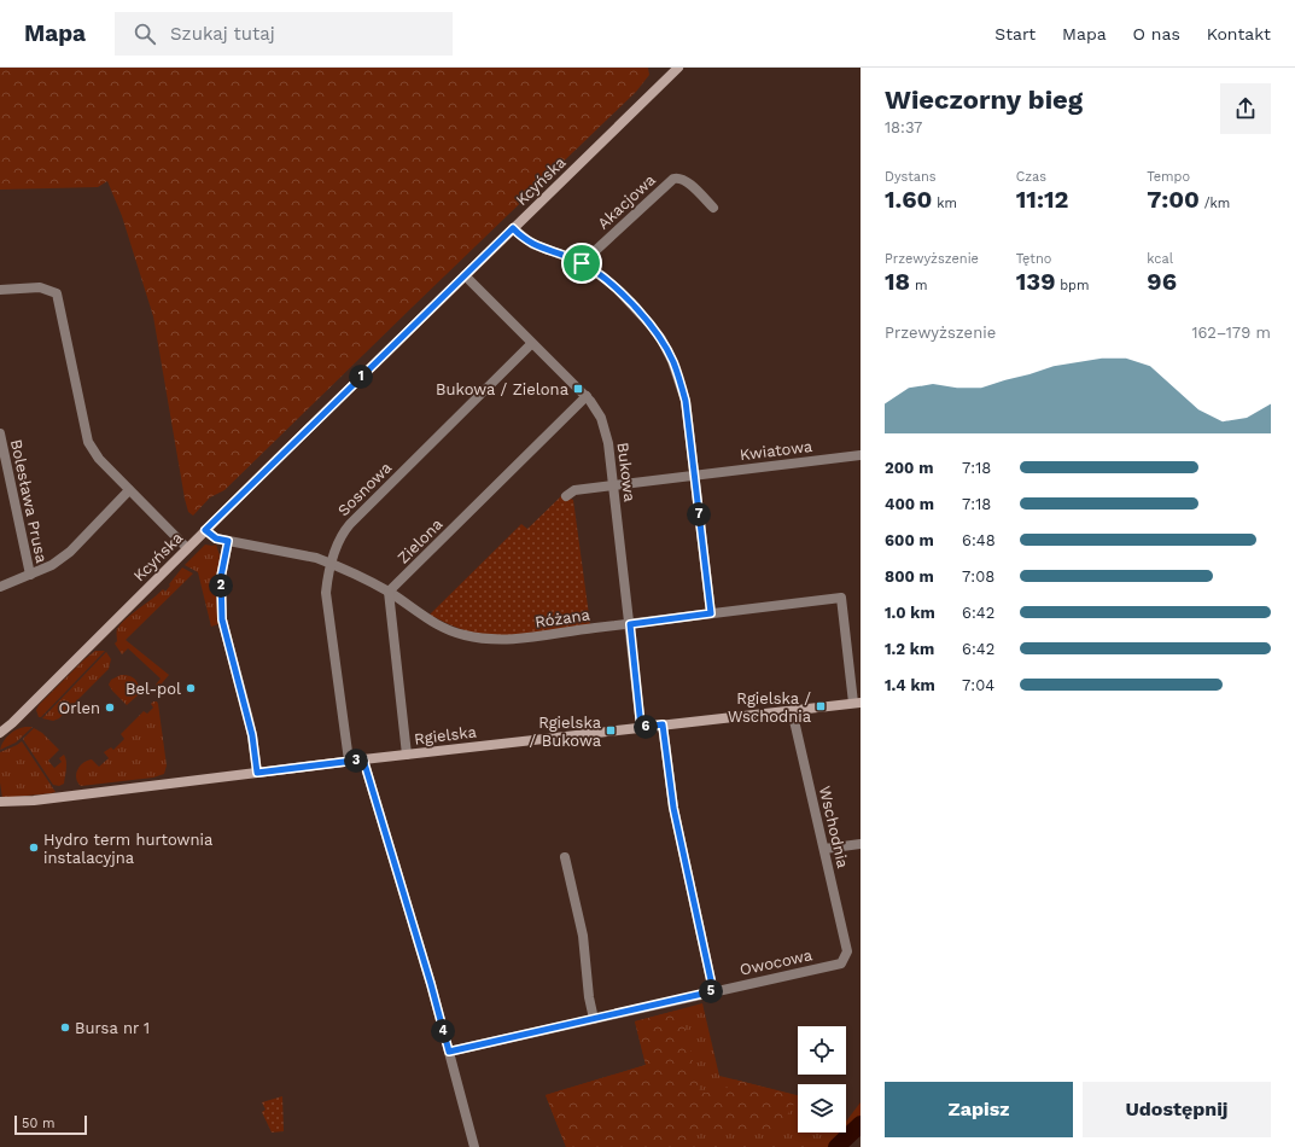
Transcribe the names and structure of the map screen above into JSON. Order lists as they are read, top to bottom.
{
  "streets": {
    "street": [
      "Kcyńska",
      "Akacjowa",
      "Kwiatowa",
      "Bukowa",
      "Sosnowa",
      "Bolesława Prusa",
      "Zielona",
      "Różana",
      "Rgielska",
      "Wschodnia",
      "Owocowa"
    ]
  },
  "crossings": [
    ["Kcyńska", "Bukowa"],
    ["Kcyńska", "Różana"],
    ["Kwiatowa", "Bukowa"],
    ["Bukowa", "Sosnowa"],
    ["Bukowa", "Zielona"],
    ["Bukowa", "Różana"],
    ["Bukowa", "Rgielska"],
    ["Sosnowa", "Różana"],
    ["Sosnowa", "Rgielska"],
    ["Zielona", "Różana"],
    ["Różana", "Rgielska"],
    ["Rgielska", "Wschodnia"],
    ["Wschodnia", "Owocowa"]
  ],
  "places": {
    "transit": ["Bukowa / Zielona", "Rgielska / Wschodnia", "Rgielska / Bukowa"],
    "other": [
      "Bel-pol",
      "Orlen",
      "Hydro term hurtownia instalacyjna",
      "Bursa nr 1"
    ]
  },
  "scale_bar": "50 m",
  "page": {
    "header": "Mapa",
    "search": "Szukaj tutaj",
    "nav": [
      "Start",
      "Mapa",
      "O nas",
      "Kontakt"
    ],
    "heading": ["Wieczorny bieg", "18:37"],
    "stats": [
      ["Dystans", "1.60 km"],
      ["Czas", "11:12"],
      ["Tempo", "7:00 /km"],
      ["Przewyższenie", "18 m"],
      ["Tętno", "139 bpm"],
      ["kcal", "96"]
    ],
    "chart": ["Przewyższenie", "162–179 m"],
    "pins": [
      "1",
      "7",
      "2",
      "6",
      "3",
      "5",
      "4"
    ],
    "list": [
      {
        "name": "200 m",
        "note": "7:18"
      },
      {
        "name": "400 m",
        "note": "7:18"
      },
      {
        "name": "600 m",
        "note": "6:48"
      },
      {
        "name": "800 m",
        "note": "7:08"
      },
      {
        "name": "1.0 km",
        "note": "6:42"
      },
      {
        "name": "1.2 km",
        "note": "6:42"
      },
      {
        "name": "1.4 km",
        "note": "7:04"
      }
    ],
    "buttons": ["Zapisz", "Udostępnij"],
    "scale": "50 m"
  }
}
